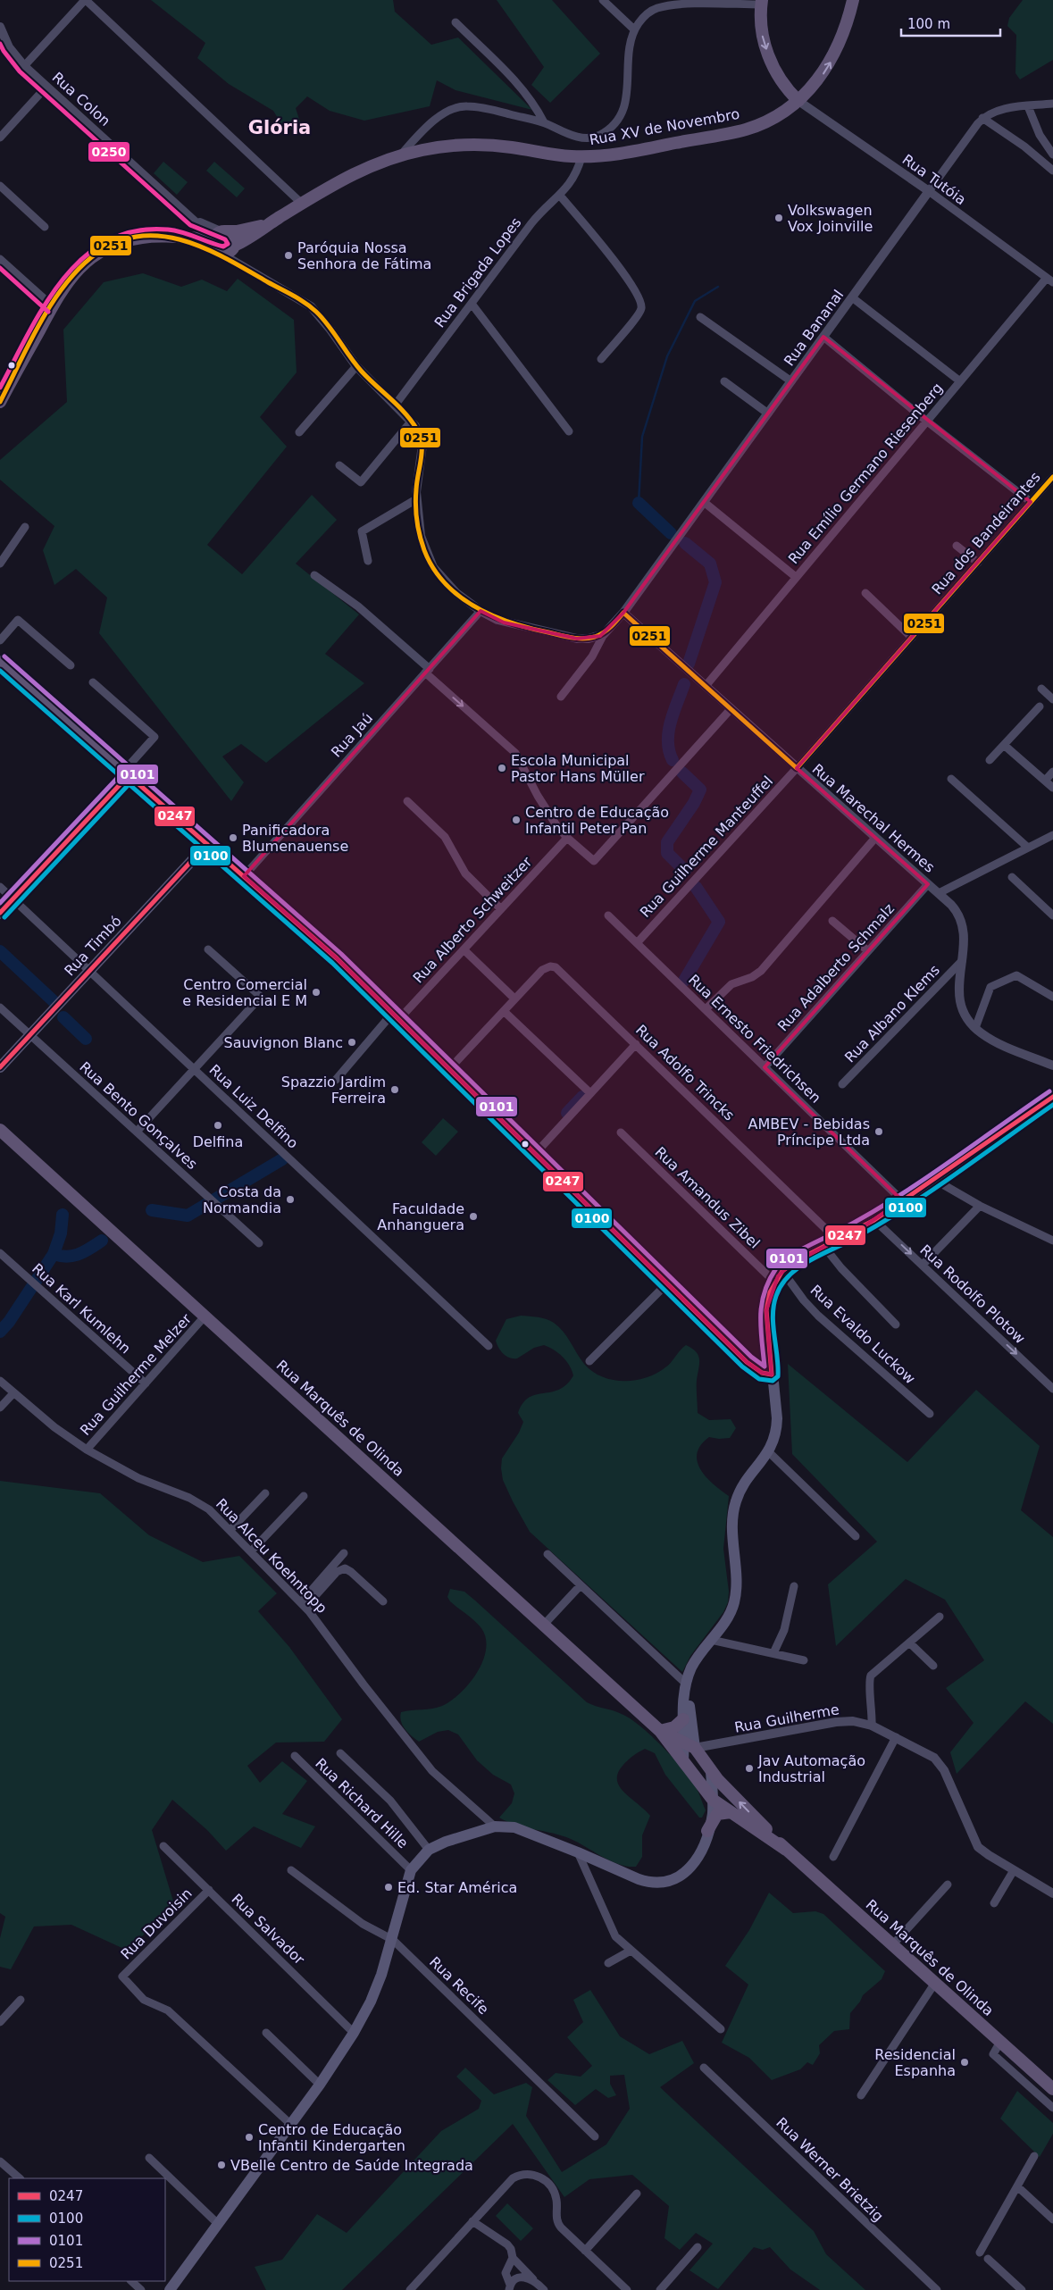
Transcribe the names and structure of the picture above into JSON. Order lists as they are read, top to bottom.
{
  "streets": {
    "main road": ["Rua XV de Novembro", "Rua Timbó", "Rua Marquês de Olinda"],
    "street": [
      "Rua Colon",
      "Rua Tutóia",
      "Rua Brigada Lopes",
      "Rua Bananal",
      "Rua Emílio Germano Riesenberg",
      "Rua dos Bandeirantes",
      "Rua Jaú",
      "Rua Marechal Hermes",
      "Rua Guilherme Manteuffel",
      "Rua Alberto Schweitzer",
      "Rua Adalberto Schmalz",
      "Rua Albano Klems",
      "Rua Ernesto Friedrichsen",
      "Rua Adolfo Trincks",
      "Rua Luiz Delfino",
      "Rua Bento Gonçalves",
      "Rua Amandus Zibel",
      "Rua Rodolfo Plotow",
      "Rua Karl Kumlehn",
      "Rua Evaldo Luckow",
      "Rua Guilherme Melzer",
      "Rua Alceu Koehntopp",
      "Rua Guilherme",
      "Rua Richard Hille",
      "Rua Duvoisin",
      "Rua Salvador",
      "Rua Recife",
      "Rua Werner Brietzig"
    ]
  },
  "crossings": [
    ["Rua Colon", "Rua XV de Novembro"],
    ["Rua XV de Novembro", "Rua Tutóia"],
    ["Rua XV de Novembro", "Rua Brigada Lopes"],
    ["Rua Tutóia", "Rua Bananal"],
    ["Rua Tutóia", "Rua Emílio Germano Riesenberg"],
    ["Rua Bananal", "Rua Marechal Hermes"],
    ["Rua Emílio Germano Riesenberg", "Rua Marechal Hermes"],
    ["Rua dos Bandeirantes", "Rua Marechal Hermes"],
    ["Rua dos Bandeirantes", "Rua Guilherme Manteuffel"],
    ["Rua Marechal Hermes", "Rua Guilherme Manteuffel"],
    ["Rua Marechal Hermes", "Rua Adalberto Schmalz"],
    ["Rua Marechal Hermes", "Rua Albano Klems"],
    ["Rua Guilherme Manteuffel", "Rua Ernesto Friedrichsen"],
    ["Rua Timbó", "Rua Luiz Delfino"],
    ["Rua Timbó", "Rua Bento Gonçalves"],
    ["Rua Adalberto Schmalz", "Rua Ernesto Friedrichsen"],
    ["Rua Karl Kumlehn", "Rua Guilherme Melzer"],
    ["Rua Guilherme Melzer", "Rua Marquês de Olinda"],
    ["Rua Guilherme Melzer", "Rua Alceu Koehntopp"],
    ["Rua Marquês de Olinda", "Rua Guilherme"],
    ["Rua Duvoisin", "Rua Salvador"]
  ],
  "districts": ["Glória"],
  "places": [
    "Volkswagen Vox Joinville",
    "Paróquia Nossa Senhora de Fátima",
    "Escola Municipal Pastor Hans Müller",
    "Centro de Educação Infantil Peter Pan",
    "Panificadora Blumenauense",
    "Centro Comercial e Residencial E M",
    "Sauvignon Blanc",
    "Spazzio Jardim Ferreira",
    "Delfina",
    "AMBEV - Bebidas Príncipe Ltda",
    "Costa da Normandia",
    "Faculdade Anhanguera",
    "Jav Automação Industrial",
    "Ed. Star América",
    "Residencial Espanha",
    "Centro de Educação Infantil Kindergarten",
    "VBelle Centro de Saúde Integrada"
  ],
  "lines": [
    "transit line 0250",
    "transit line 0251",
    "transit line 0101",
    "transit line 0100",
    "transit line 0247"
  ],
  "legend": [
    "0247",
    "0100",
    "0101",
    "0251"
  ],
  "scale_bar": "100 m"
}
